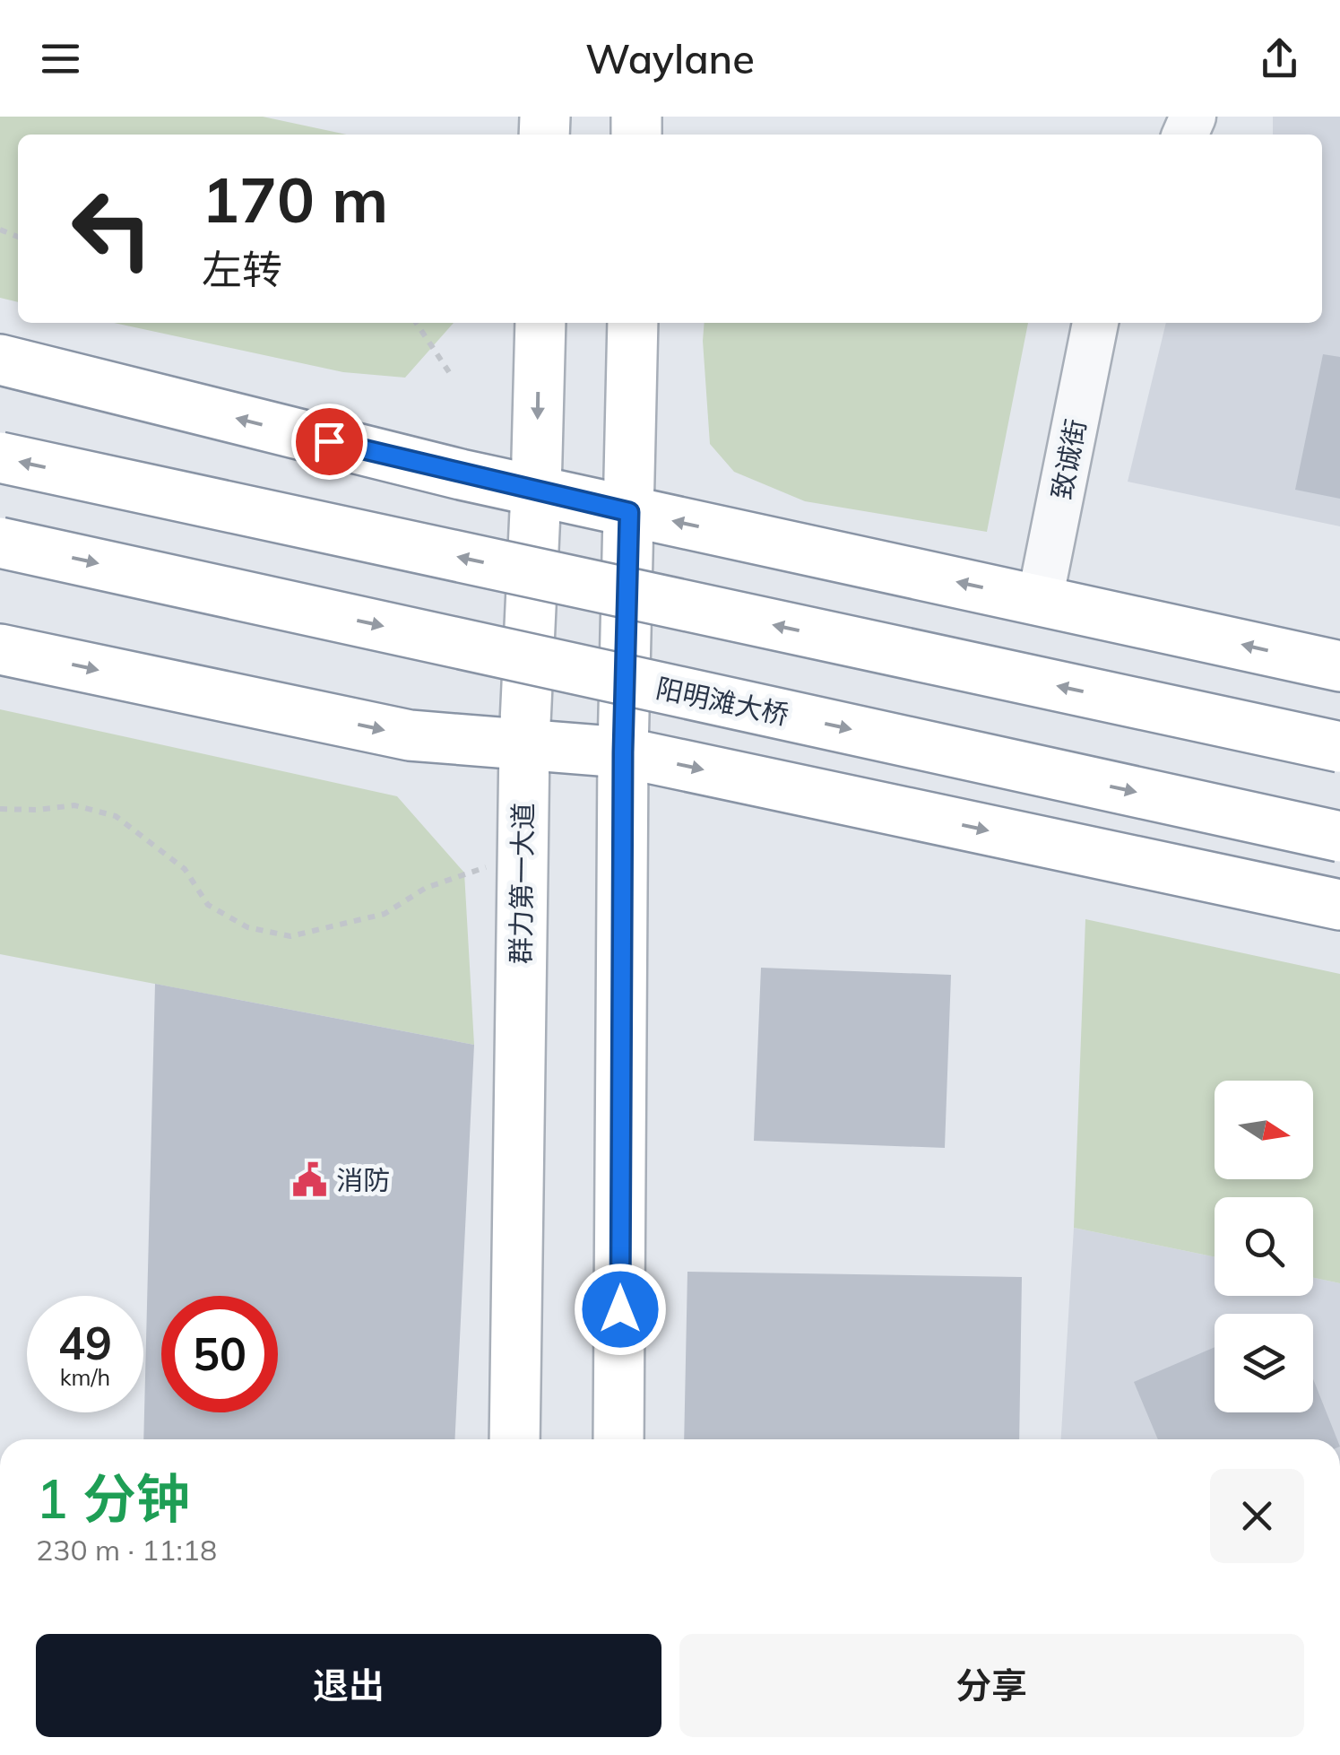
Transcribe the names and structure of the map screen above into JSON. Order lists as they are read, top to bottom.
{
  "streets": {
    "main road": ["阳明滩大桥", "群力第一大道"],
    "street": ["致诚街"]
  },
  "places": {
    "public building": ["消防"]
  },
  "north": "right",
  "page": {
    "header": "Waylane",
    "turn": ["170 m", "左转"],
    "speed": "49 km/h",
    "limit": "50",
    "heading": ["1 分钟", "230 m · 11:18"],
    "buttons": ["退出", "分享"]
  }
}
